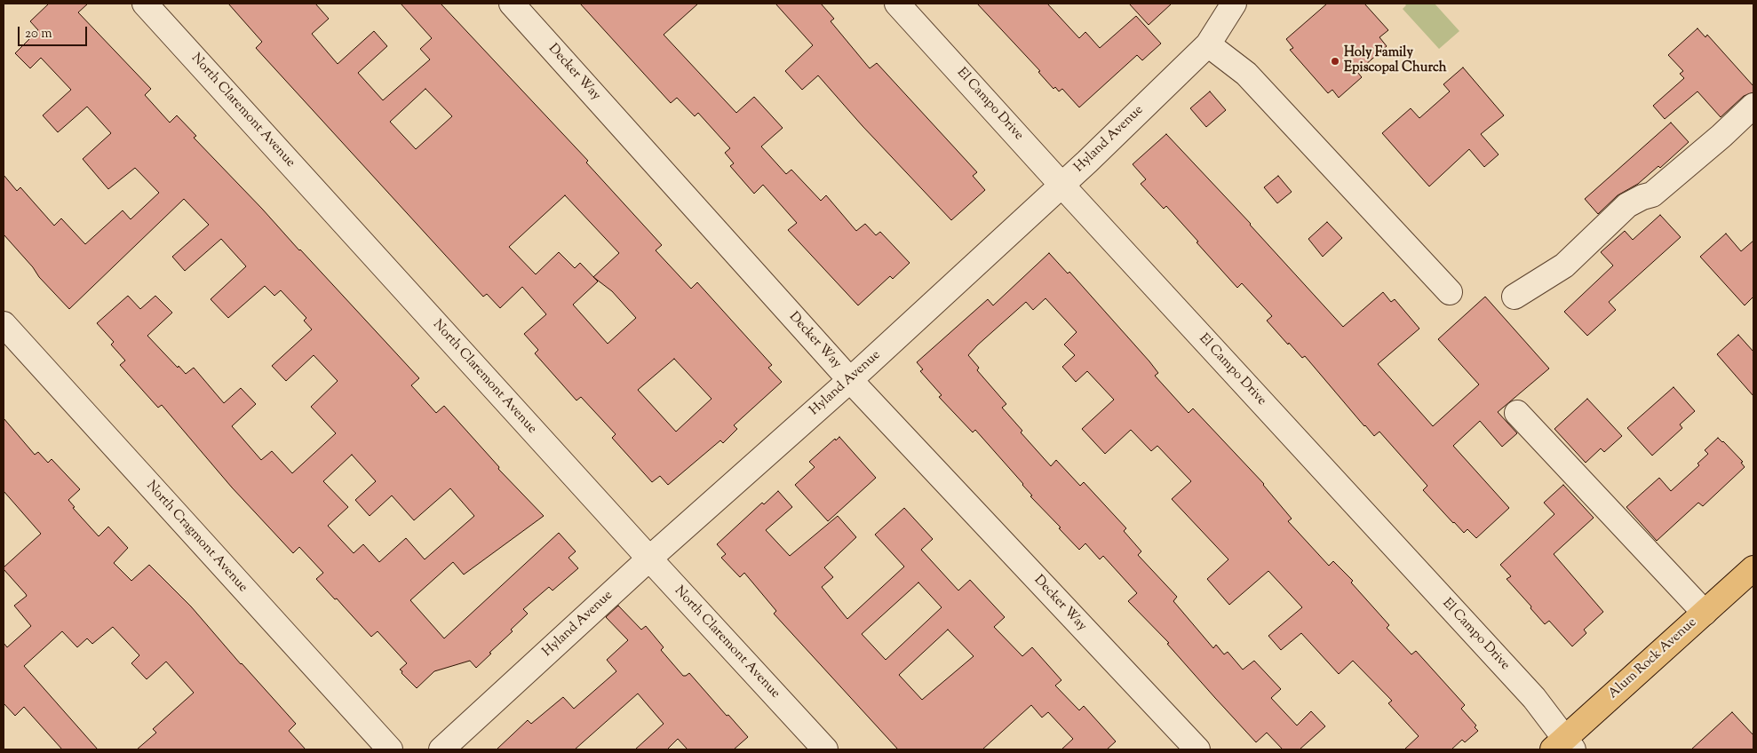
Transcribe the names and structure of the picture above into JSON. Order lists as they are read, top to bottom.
{
  "streets": {
    "main road": ["Alum Rock Avenue"],
    "street": [
      "Decker Way",
      "El Campo Drive",
      "North Claremont Avenue",
      "Hyland Avenue",
      "North Cragmont Avenue"
    ]
  },
  "crossings": [
    ["Decker Way", "Hyland Avenue"],
    ["El Campo Drive", "Hyland Avenue"],
    ["El Campo Drive", "Alum Rock Avenue"],
    ["North Claremont Avenue", "Hyland Avenue"]
  ],
  "places": ["Holy Family Episcopal Church"],
  "scale_bar": "20 m"
}
